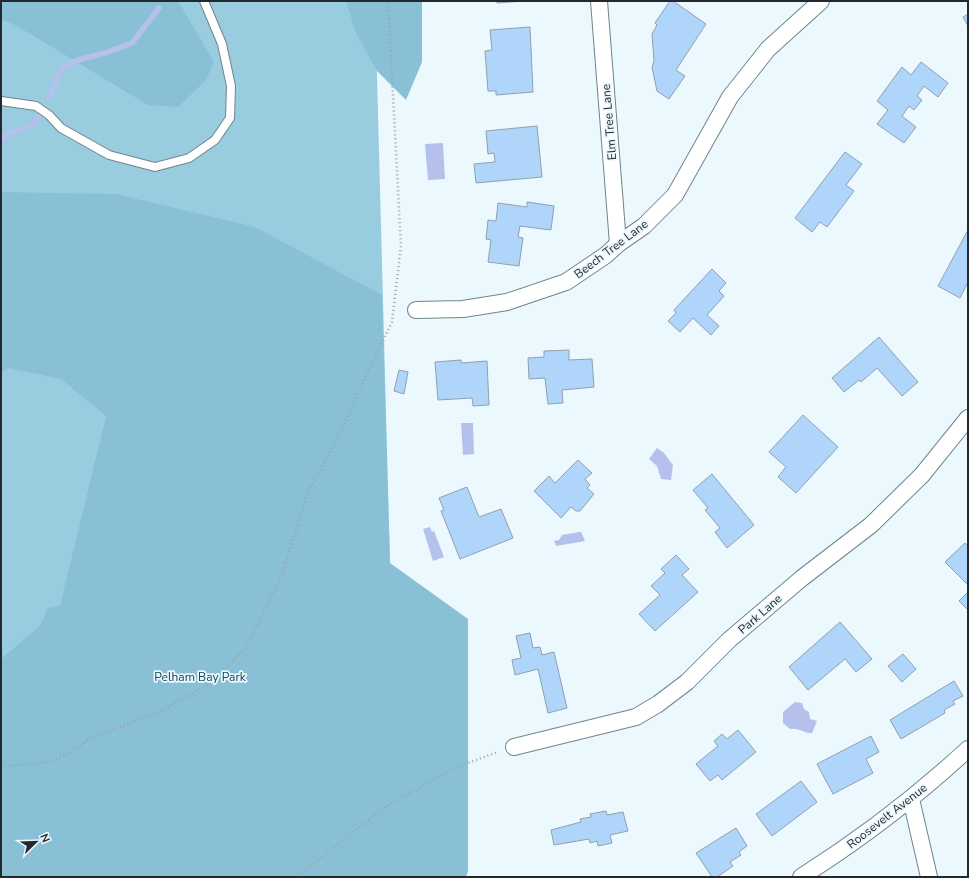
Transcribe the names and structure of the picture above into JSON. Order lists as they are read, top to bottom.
{
  "streets": {
    "street": [
      "Elm Tree Lane",
      "Beech Tree Lane",
      "Park Lane",
      "Roosevelt Avenue"
    ]
  },
  "crossings": [
    ["Elm Tree Lane", "Beech Tree Lane"]
  ],
  "parks": ["Pelham Bay Park"],
  "north": "top right"
}
